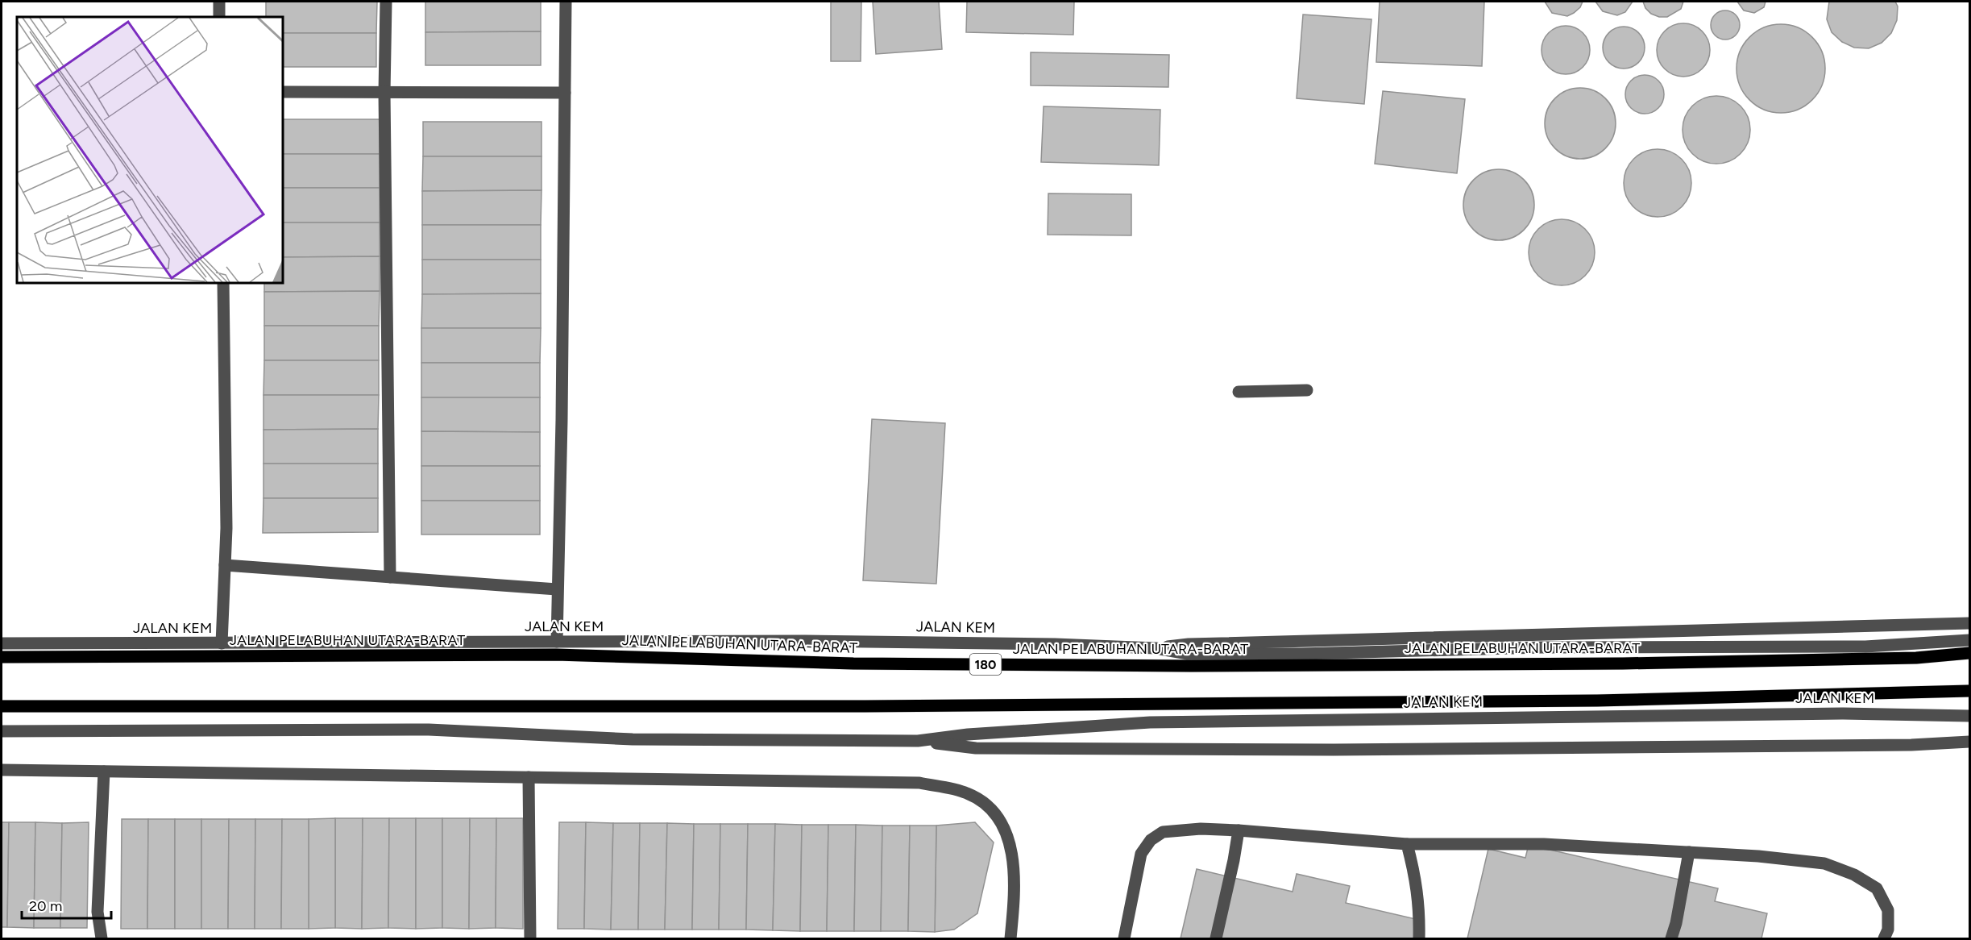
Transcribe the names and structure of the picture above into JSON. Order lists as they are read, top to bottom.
{
  "streets": {
    "main road": ["JALAN PELABUHAN UTARA-BARAT", "180"],
    "street": ["JALAN KEM"]
  },
  "scale_bar": "20 m"
}
